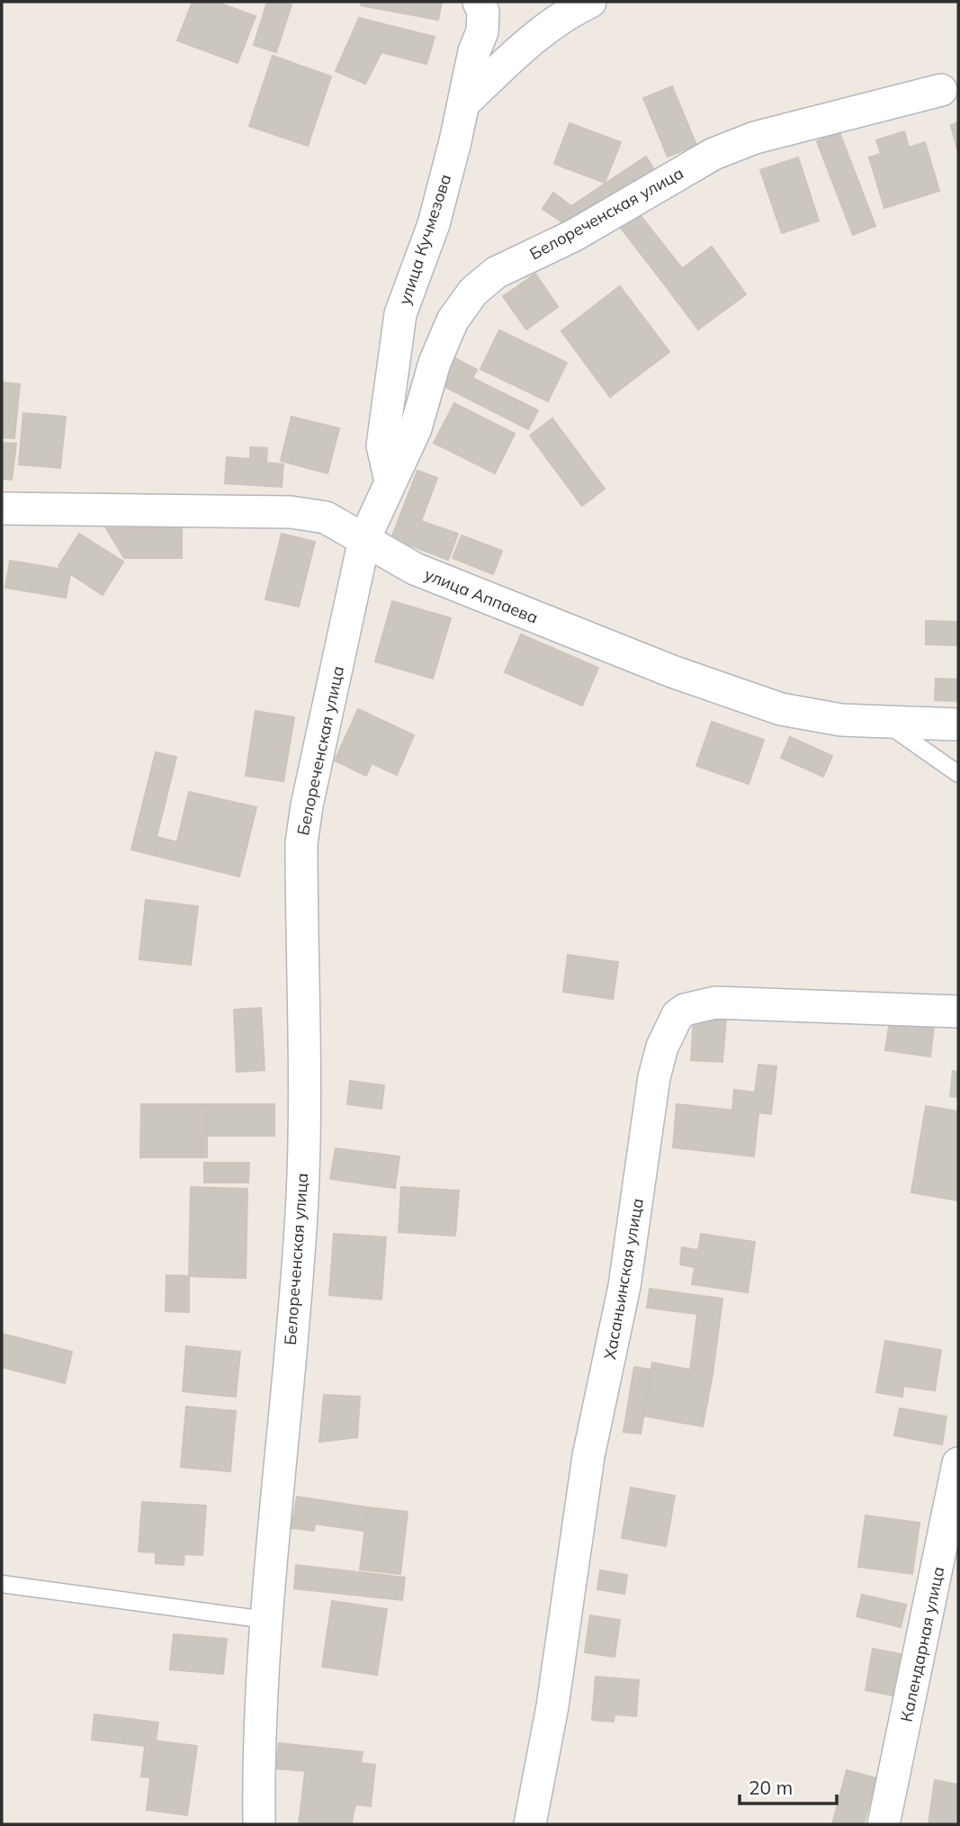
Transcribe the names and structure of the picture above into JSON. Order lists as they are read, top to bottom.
{
  "streets": {
    "street": [
      "Белореченская улица",
      "улица Кучмезова",
      "улица Аппаева",
      "Хасаньинская улица",
      "Календарная улица"
    ]
  },
  "crossings": [
    ["Белореченская улица", "улица Кучмезова"],
    ["Белореченская улица", "улица Аппаева"]
  ],
  "scale_bar": "20 m"
}
